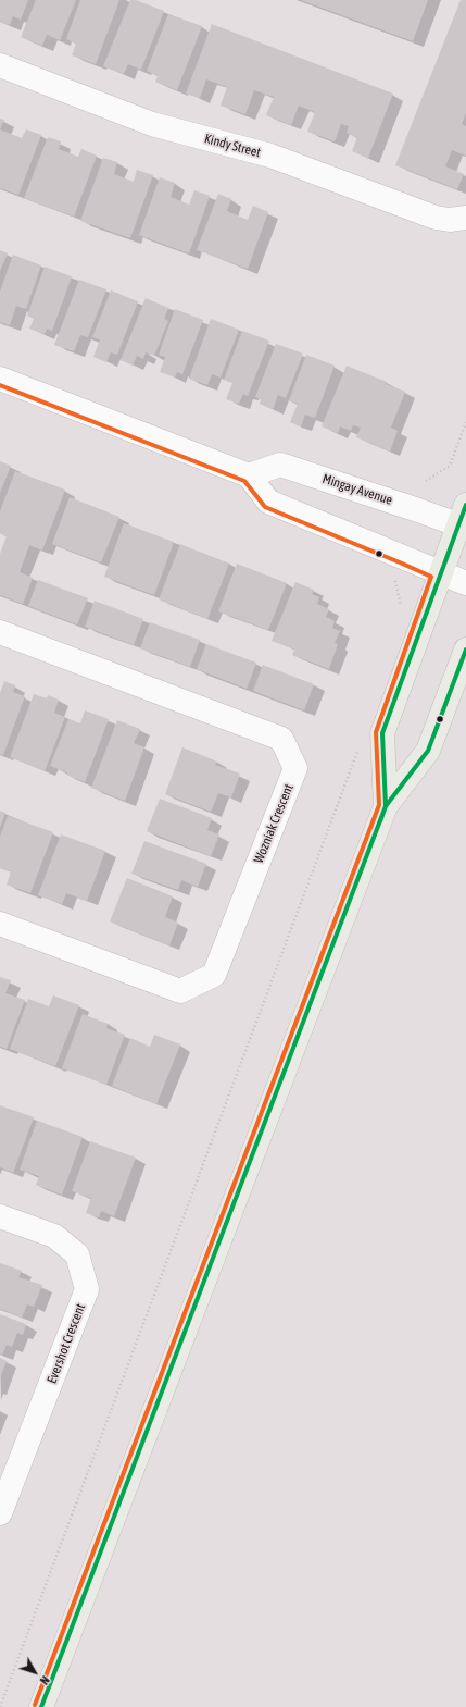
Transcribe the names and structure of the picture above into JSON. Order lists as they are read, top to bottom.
{
  "streets": {
    "street": [
      "Kindy Street",
      "Mingay Avenue",
      "Wozniak Crescent",
      "Evershot Crescent"
    ]
  },
  "north": "bottom right"
}
